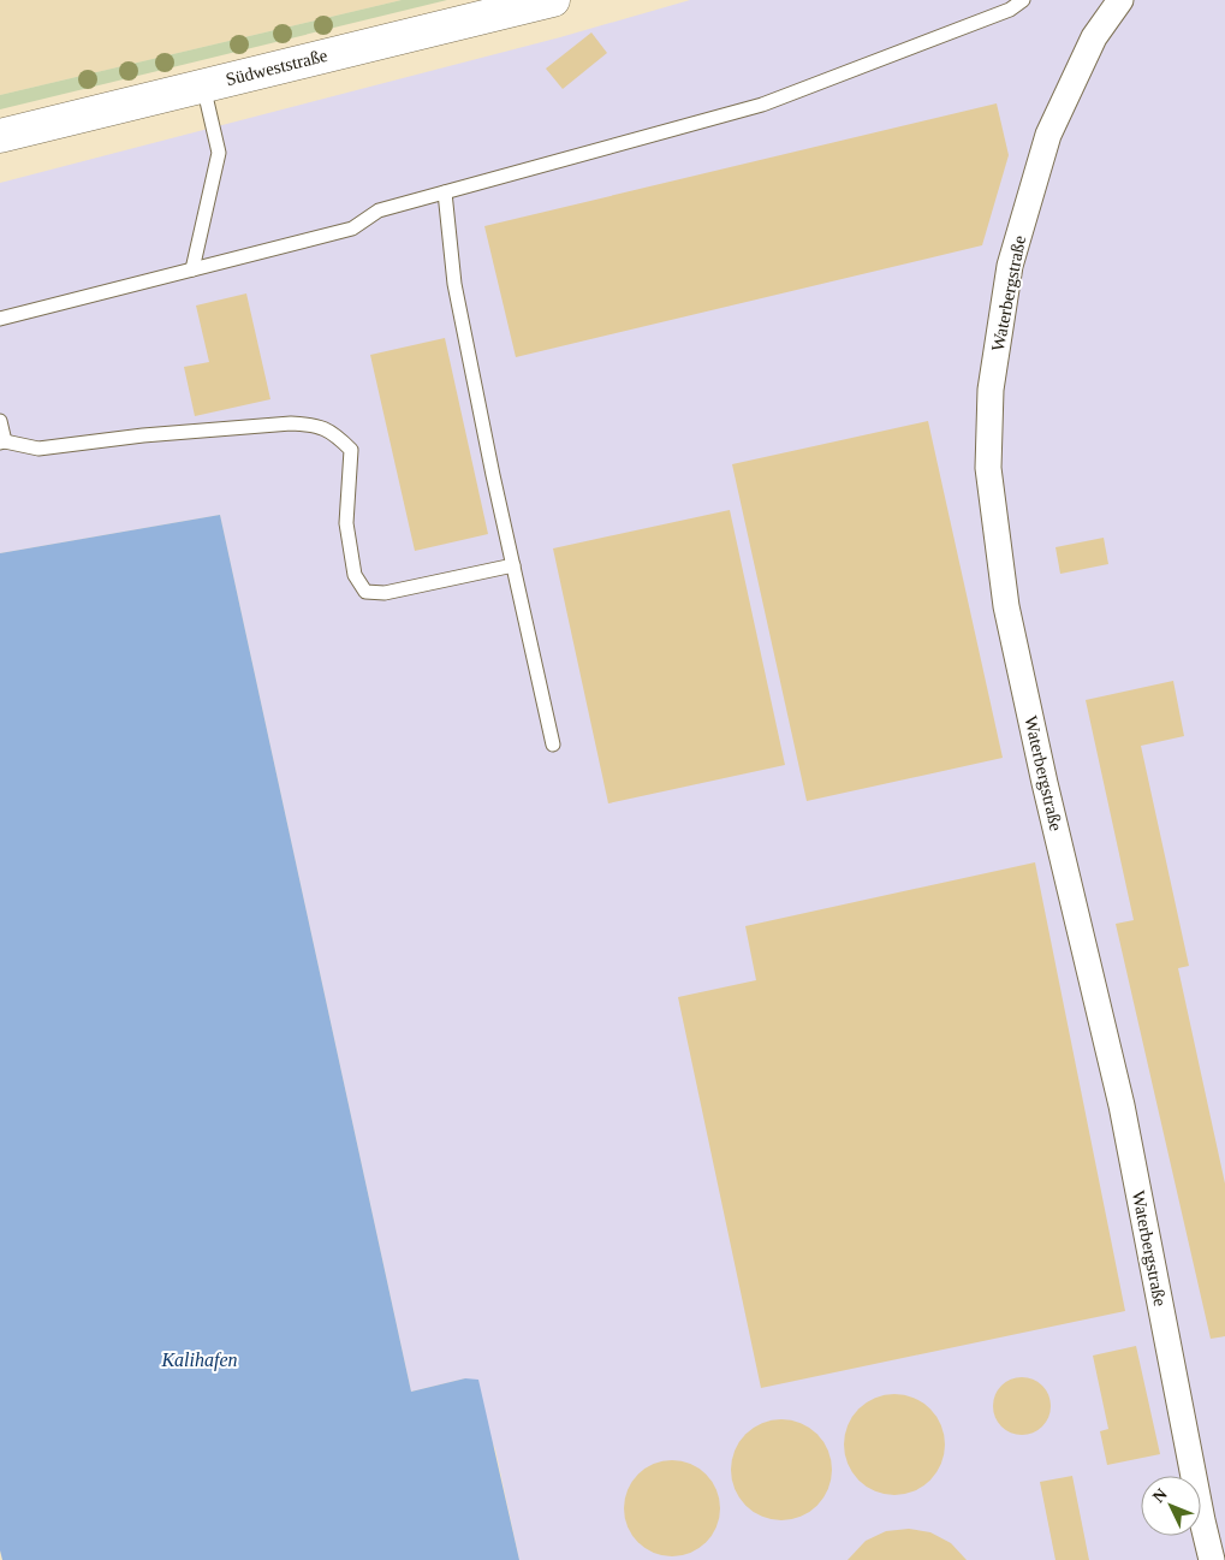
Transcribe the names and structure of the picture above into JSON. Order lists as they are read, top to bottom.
{
  "streets": {
    "street": ["Südweststraße", "Waterbergstraße"]
  },
  "water": ["Kalihafen"],
  "north": "top left"
}
